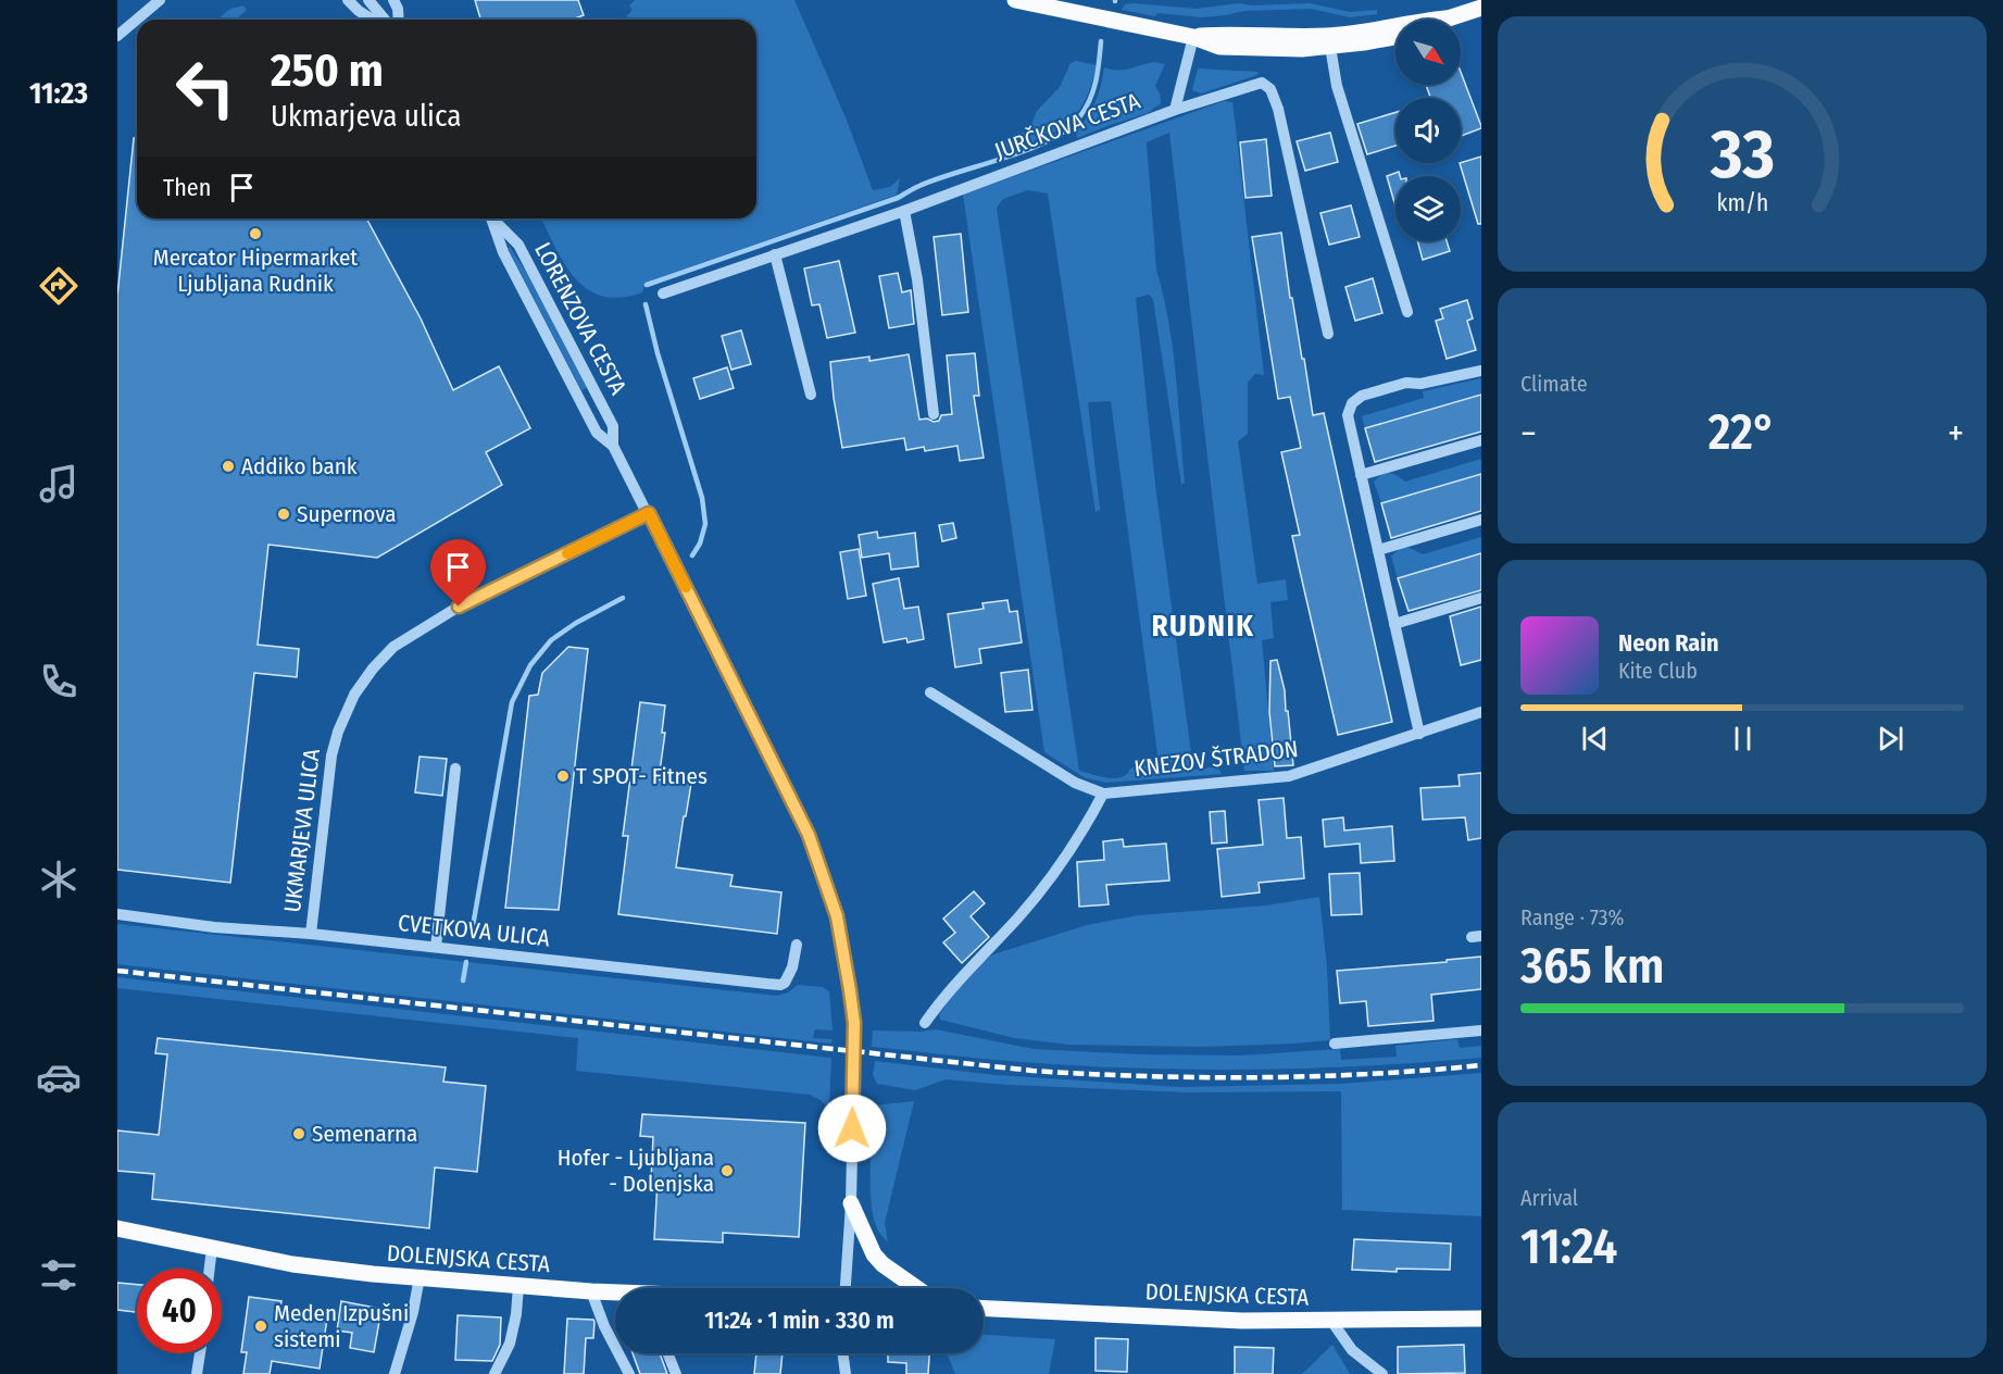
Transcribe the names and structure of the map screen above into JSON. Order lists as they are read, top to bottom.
{
  "streets": {
    "main road": ["DOLENJSKA CESTA"],
    "street": [
      "JURČKOVA CESTA",
      "LORENZOVA CESTA",
      "KNEZOV ŠTRADON",
      "UKMARJEVA ULICA",
      "CVETKOVA ULICA"
    ]
  },
  "crossings": [
    ["LORENZOVA CESTA", "UKMARJEVA ULICA"],
    ["UKMARJEVA ULICA", "CVETKOVA ULICA"]
  ],
  "districts": ["RUDNIK"],
  "places": [
    "Mercator Hipermarket Ljubljana Rudnik",
    "Addiko bank",
    "Supernova",
    "T SPOT- Fitnes",
    "Semenarna",
    "Hofer - Ljubljana - Dolenjska",
    "Meden Izpušni sistemi"
  ],
  "north": "bottom right",
  "page": {
    "tabs": "11:23",
    "turn": ["250 m", "Ukmarjeva ulica"],
    "then": "Then",
    "tile": [
      "Climate",
      ["Range · 73%", "365 km"],
      ["Arrival", "11:24"]
    ],
    "heat": ["−", "22°", "+"],
    "song": ["Neon Rain", "Kite Club"],
    "limit": "40",
    "trip": "11:24 · 1 min · 330 m",
    "gauge": ["33", "km/h"]
  }
}
